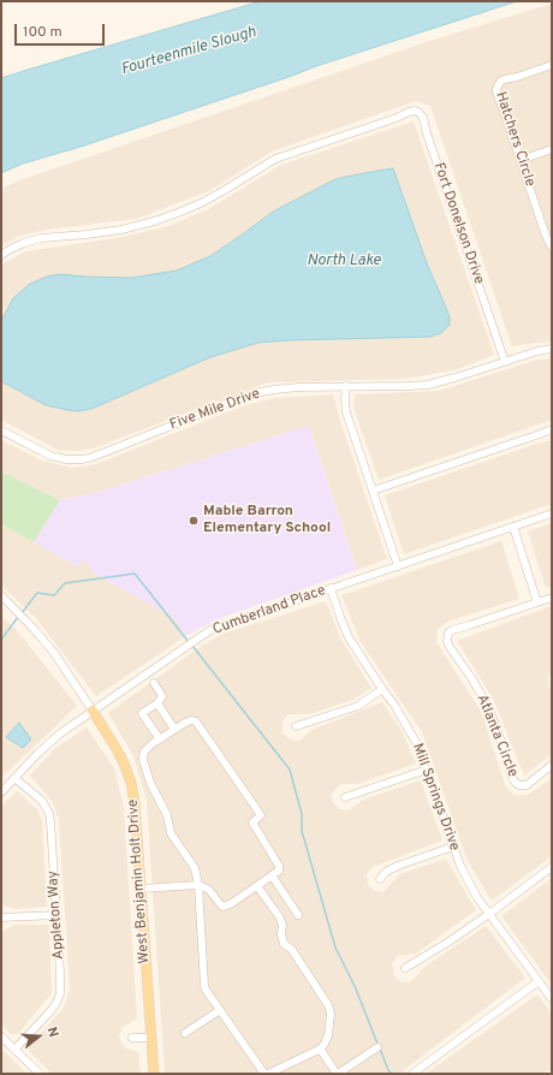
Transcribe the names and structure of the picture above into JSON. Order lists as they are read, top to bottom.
{
  "streets": {
    "main road": ["West Benjamin Holt Drive"],
    "street": [
      "Hatchers Circle",
      "Fort Donelson Drive",
      "Five Mile Drive",
      "Cumberland Place",
      "Atlanta Circle",
      "Mill Springs Drive",
      "Appleton Way"
    ]
  },
  "crossings": [
    ["Fort Donelson Drive", "Five Mile Drive"],
    ["Cumberland Place", "Mill Springs Drive"],
    ["Cumberland Place", "West Benjamin Holt Drive"],
    ["Cumberland Place", "Appleton Way"]
  ],
  "water": ["Fourteenmile Slough", "North Lake"],
  "places": ["Mable Barron Elementary School"],
  "scale_bar": "100 m",
  "north": "right"
}
